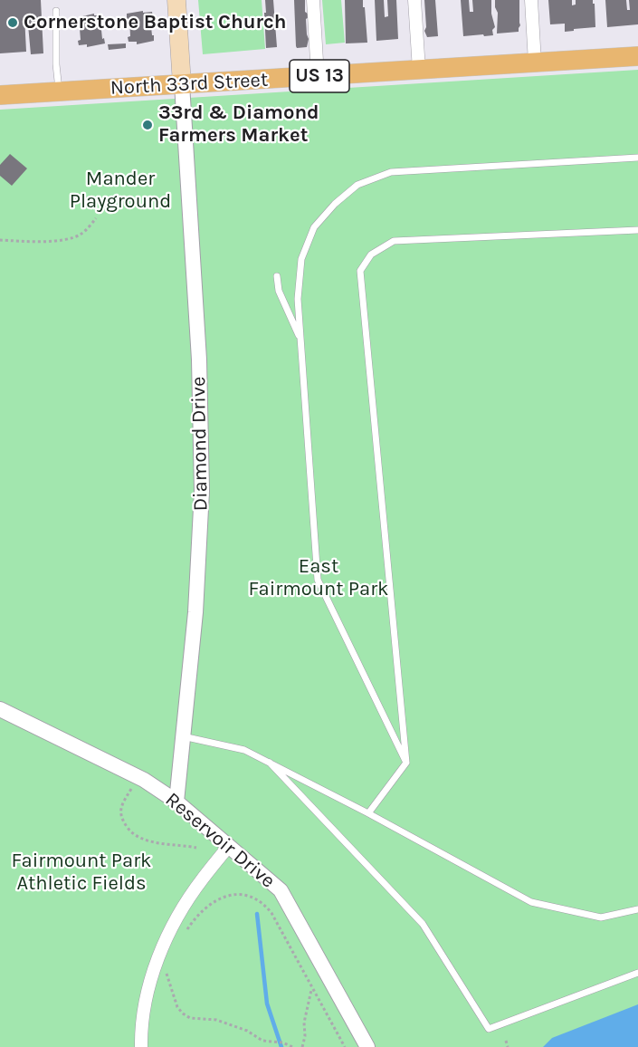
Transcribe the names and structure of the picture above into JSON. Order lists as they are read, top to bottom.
{
  "streets": {
    "main road": ["US 13", "North 33rd Street"],
    "street": ["Diamond Drive", "Reservoir Drive"]
  },
  "crossings": [
    ["North 33rd Street", "Diamond Drive"],
    ["Diamond Drive", "Reservoir Drive"]
  ],
  "parks": ["Mander Playground", "East Fairmount Park", "Fairmount Park Athletic Fields"],
  "places": ["Cornerstone Baptist Church", "33rd & Diamond Farmers Market"]
}
